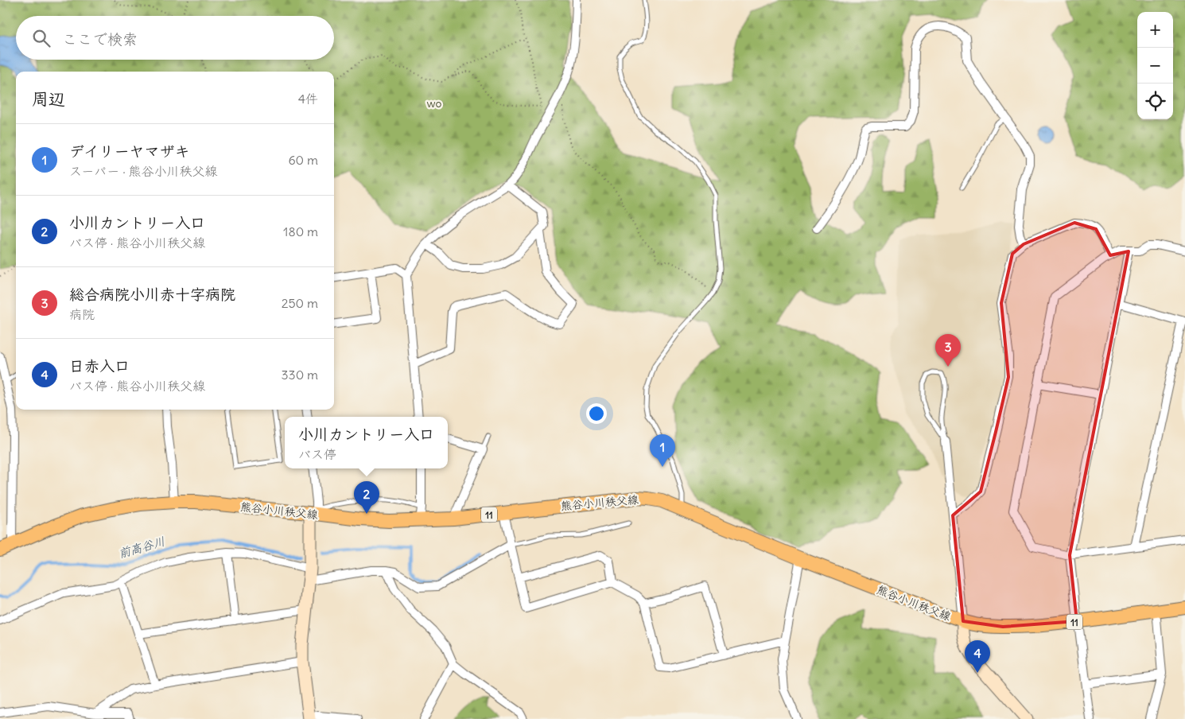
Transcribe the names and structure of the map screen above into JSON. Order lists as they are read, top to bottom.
{
  "streets": {
    "main road": ["熊谷小川秩父線", "11"]
  },
  "water": ["前高谷川"],
  "parks": ["wo"],
  "page": {
    "map_buttons": ["+", "−"],
    "search": "ここで検索",
    "heading": ["周辺", "4件"],
    "list": [
      {
        "mark": "1",
        "name": "デイリーヤマザキ",
        "note": "スーパー · 熊谷小川秩父線",
        "value": "60 m"
      },
      {
        "mark": "2",
        "name": "小川カントリー入口",
        "note": "バス停 · 熊谷小川秩父線",
        "value": "180 m"
      },
      {
        "mark": "3",
        "name": "総合病院小川赤十字病院",
        "note": "病院",
        "value": "250 m"
      },
      {
        "mark": "4",
        "name": "日赤入口",
        "note": "バス停 · 熊谷小川秩父線",
        "value": "330 m"
      }
    ],
    "pins": [
      "3",
      "1",
      "2",
      "4"
    ],
    "popup": ["小川カントリー入口", "バス停"]
  }
}
